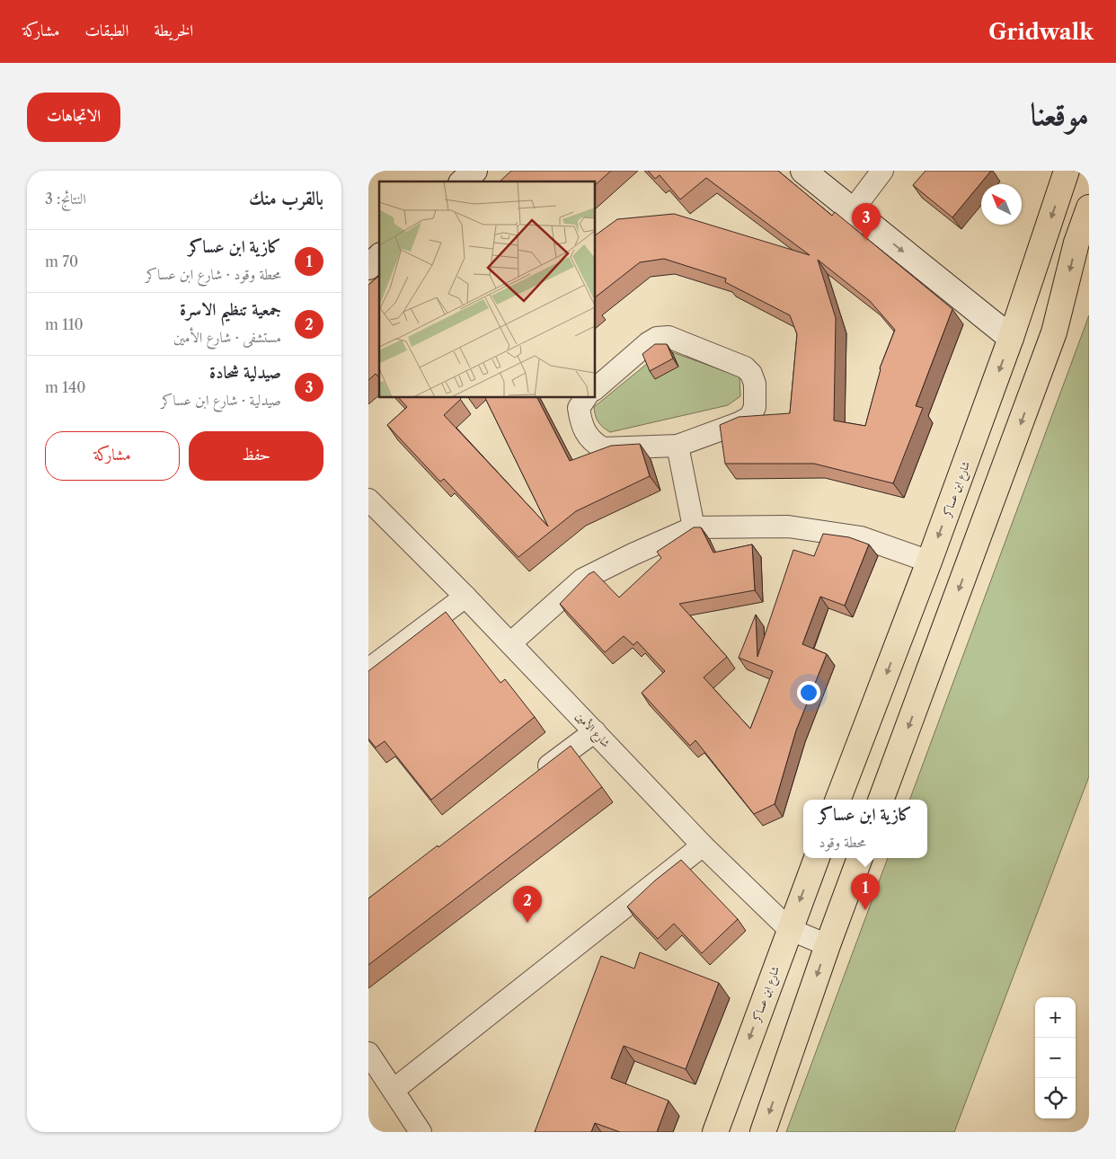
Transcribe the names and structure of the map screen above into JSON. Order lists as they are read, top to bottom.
{
  "streets": {
    "main road": ["شارع ابن عساكر"],
    "street": ["شارع الأمين"]
  },
  "crossings": [
    ["شارع ابن عساكر", "شارع الأمين"]
  ],
  "north": "top left",
  "page": {
    "header": "Gridwalk",
    "nav": ["الخريطة", "الطبقات", "مشاركة"],
    "title": "موقعنا",
    "buttons": [
      "الاتجاهات",
      ["حفظ", "مشاركة"]
    ],
    "heading": ["بالقرب منك", "النتائج: 3"],
    "pins": ["3", "1", "2"],
    "list": [
      {
        "mark": "1",
        "name": "كازية ابن عساكر",
        "note": "محطة وقود · شارع ابن عساكر",
        "value": "70 m"
      },
      {
        "mark": "2",
        "name": "جمعية تنظيم الاسرة",
        "note": "مستشفى · شارع الأمين",
        "value": "110 m"
      },
      {
        "mark": "3",
        "name": "صيدلية شحادة",
        "note": "صيدلية · شارع ابن عساكر",
        "value": "140 m"
      }
    ],
    "popup": ["كازية ابن عساكر", "محطة وقود"],
    "map_buttons": ["+", "−"]
  }
}
